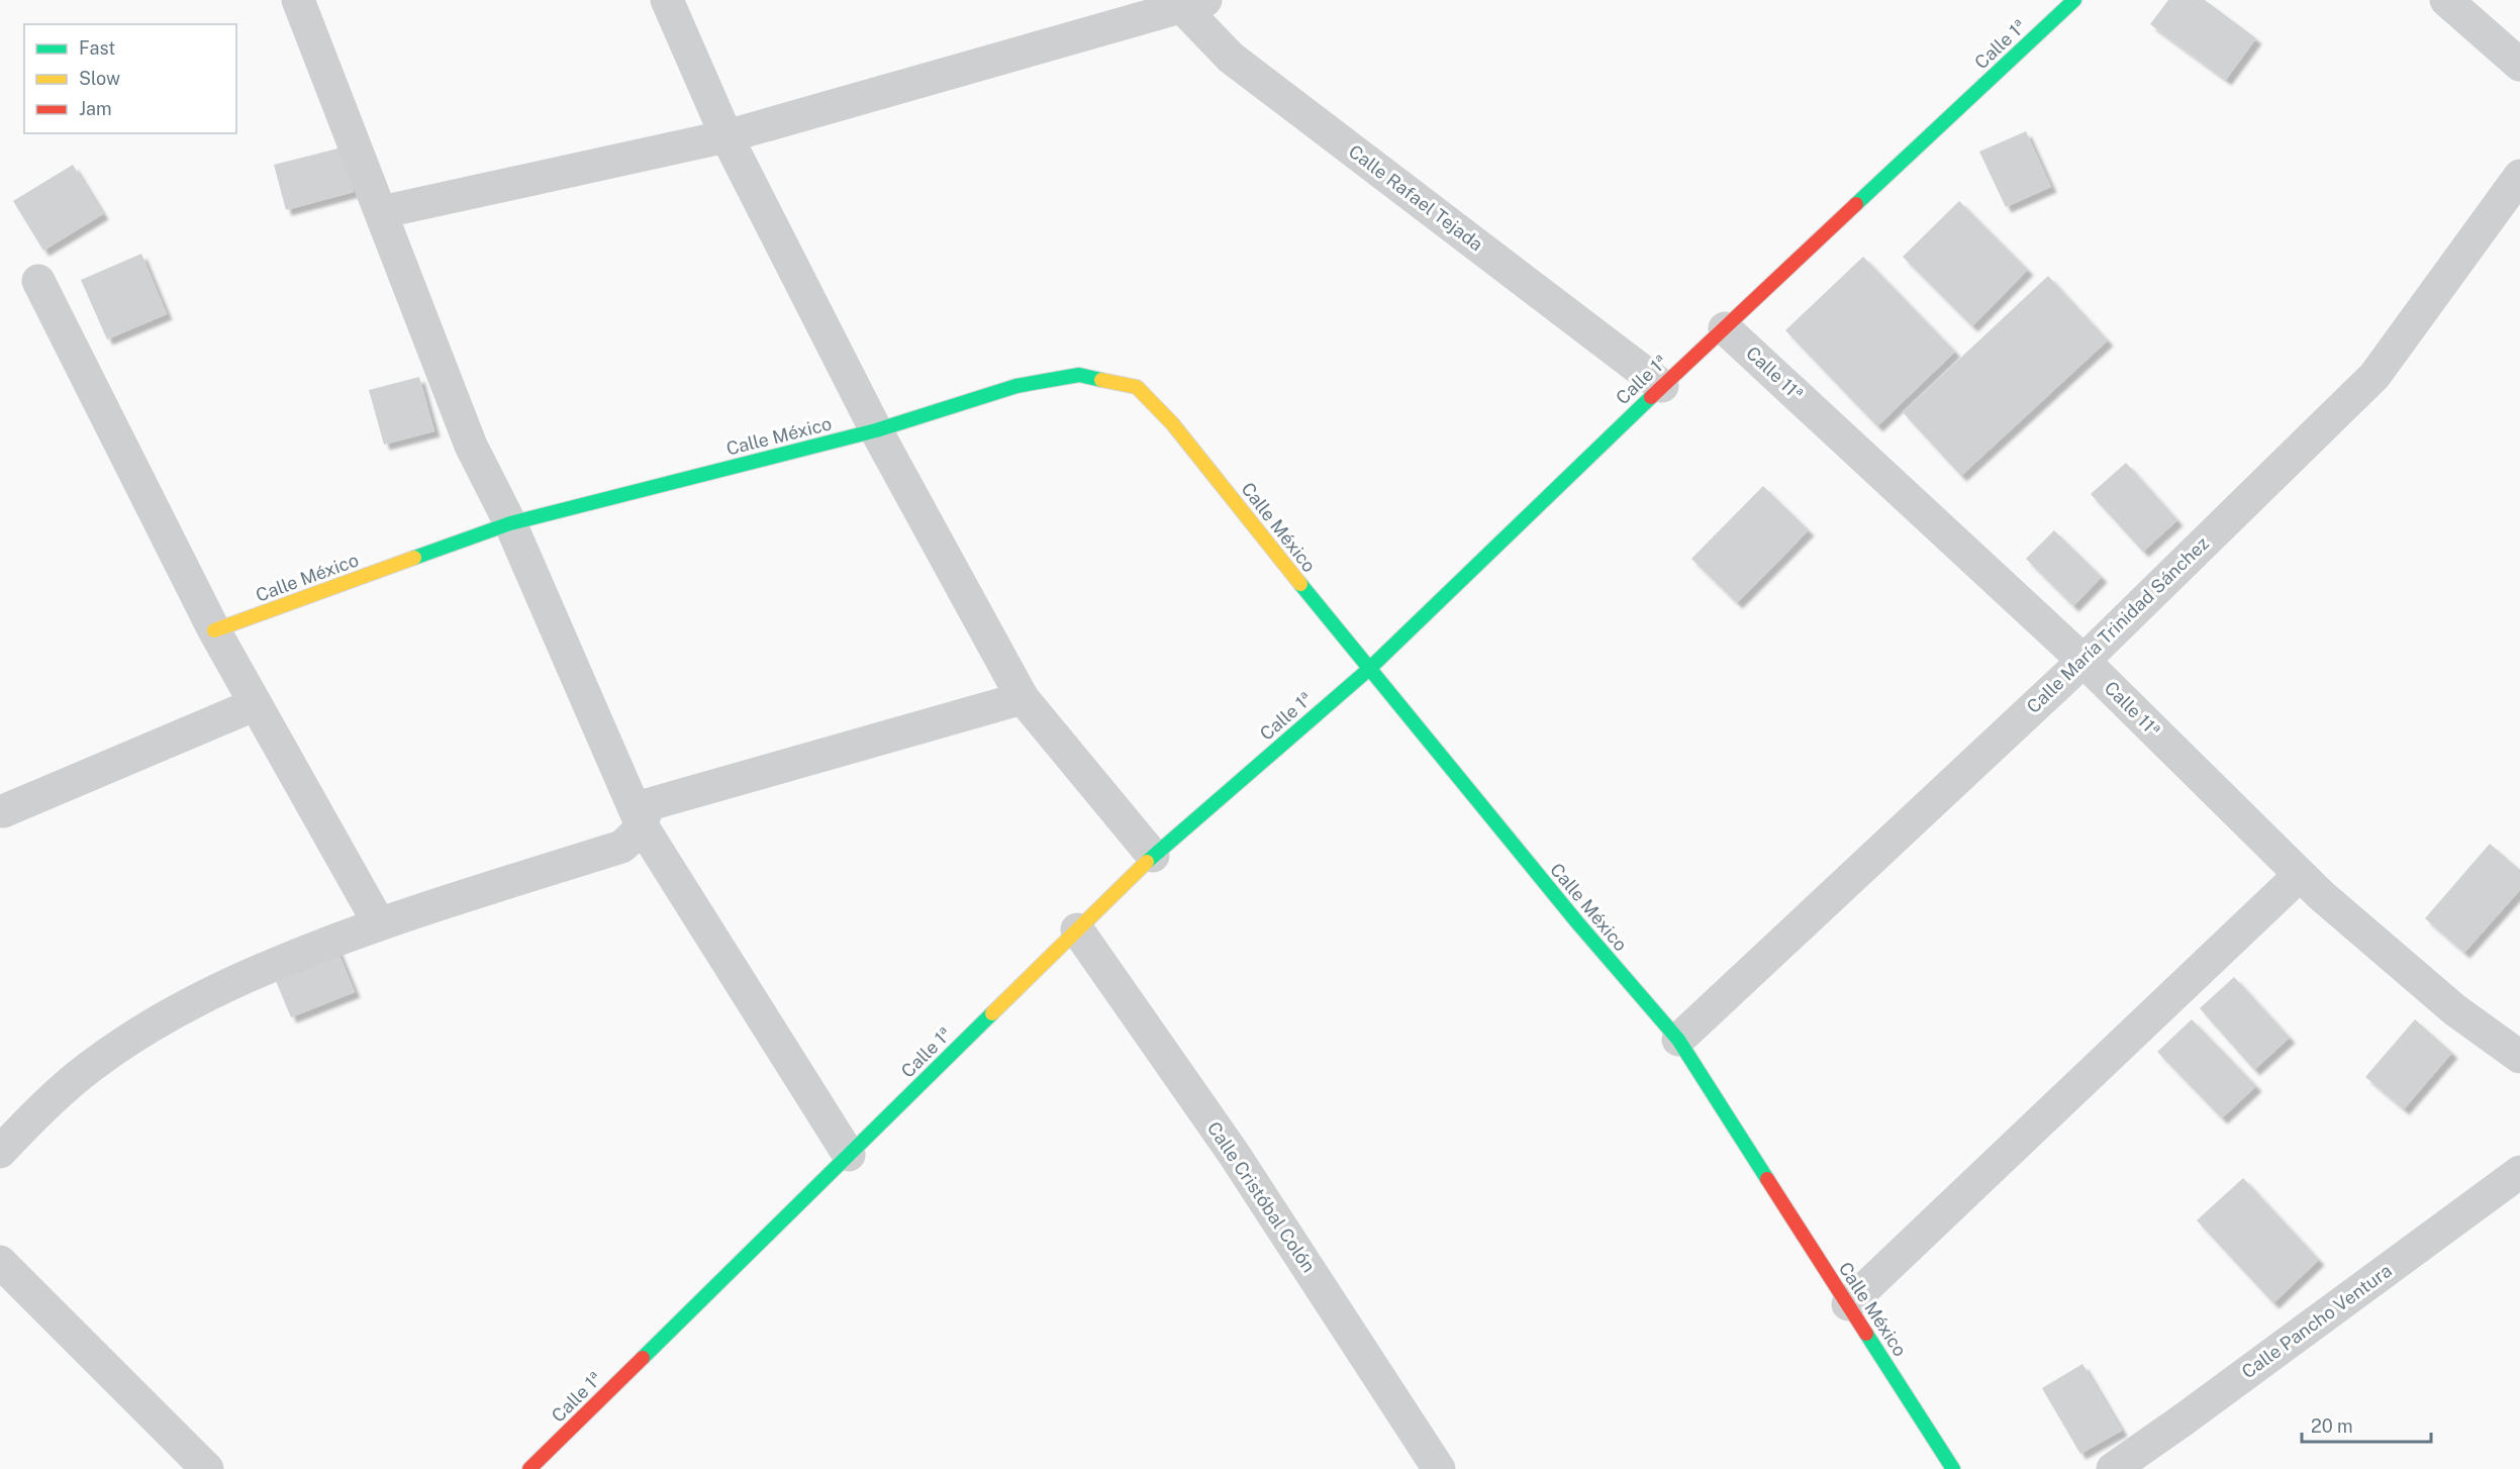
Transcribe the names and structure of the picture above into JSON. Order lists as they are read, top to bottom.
{
  "streets": {
    "street": [
      "Calle 1ª",
      "Calle Rafael Tejada",
      "Calle 11ª",
      "Calle México",
      "Calle María Trinidad Sánchez",
      "Calle Cristóbal Colón",
      "Calle Pancho Ventura"
    ]
  },
  "crossings": [
    ["Calle 1ª", "Calle Rafael Tejada"],
    ["Calle 1ª", "Calle 11ª"],
    ["Calle 1ª", "Calle México"],
    ["Calle 1ª", "Calle Cristóbal Colón"],
    ["Calle 11ª", "Calle María Trinidad Sánchez"],
    ["Calle México", "Calle María Trinidad Sánchez"]
  ],
  "legend": ["Fast", "Slow", "Jam"],
  "scale_bar": "20 m"
}
